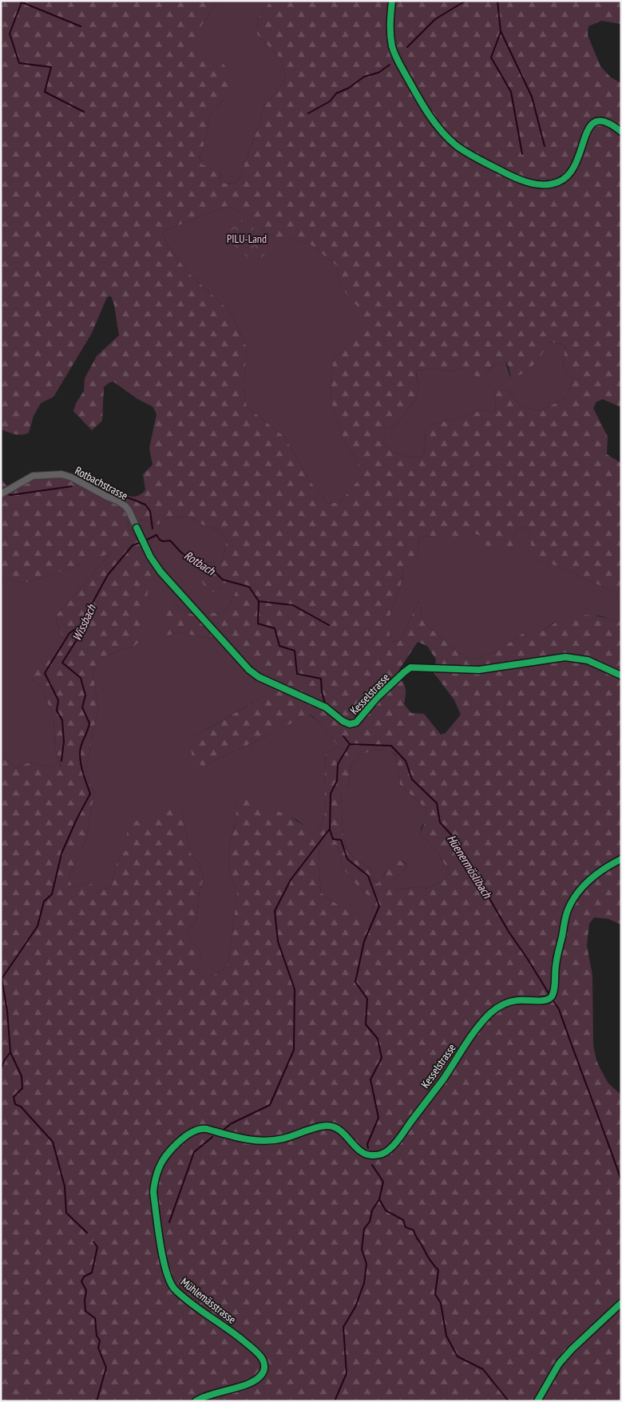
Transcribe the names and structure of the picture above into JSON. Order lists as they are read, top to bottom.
{
  "streets": {
    "street": ["Rotbachstrasse", "Kesselstrasse", "Mühlemässtrasse"]
  },
  "crossings": [
    ["Rotbachstrasse", "Kesselstrasse"],
    ["Kesselstrasse", "Mühlemässtrasse"]
  ],
  "water": ["Rotbach", "Wissbach", "Hüenermöslibach"],
  "parks": ["PILU-Land"]
}
